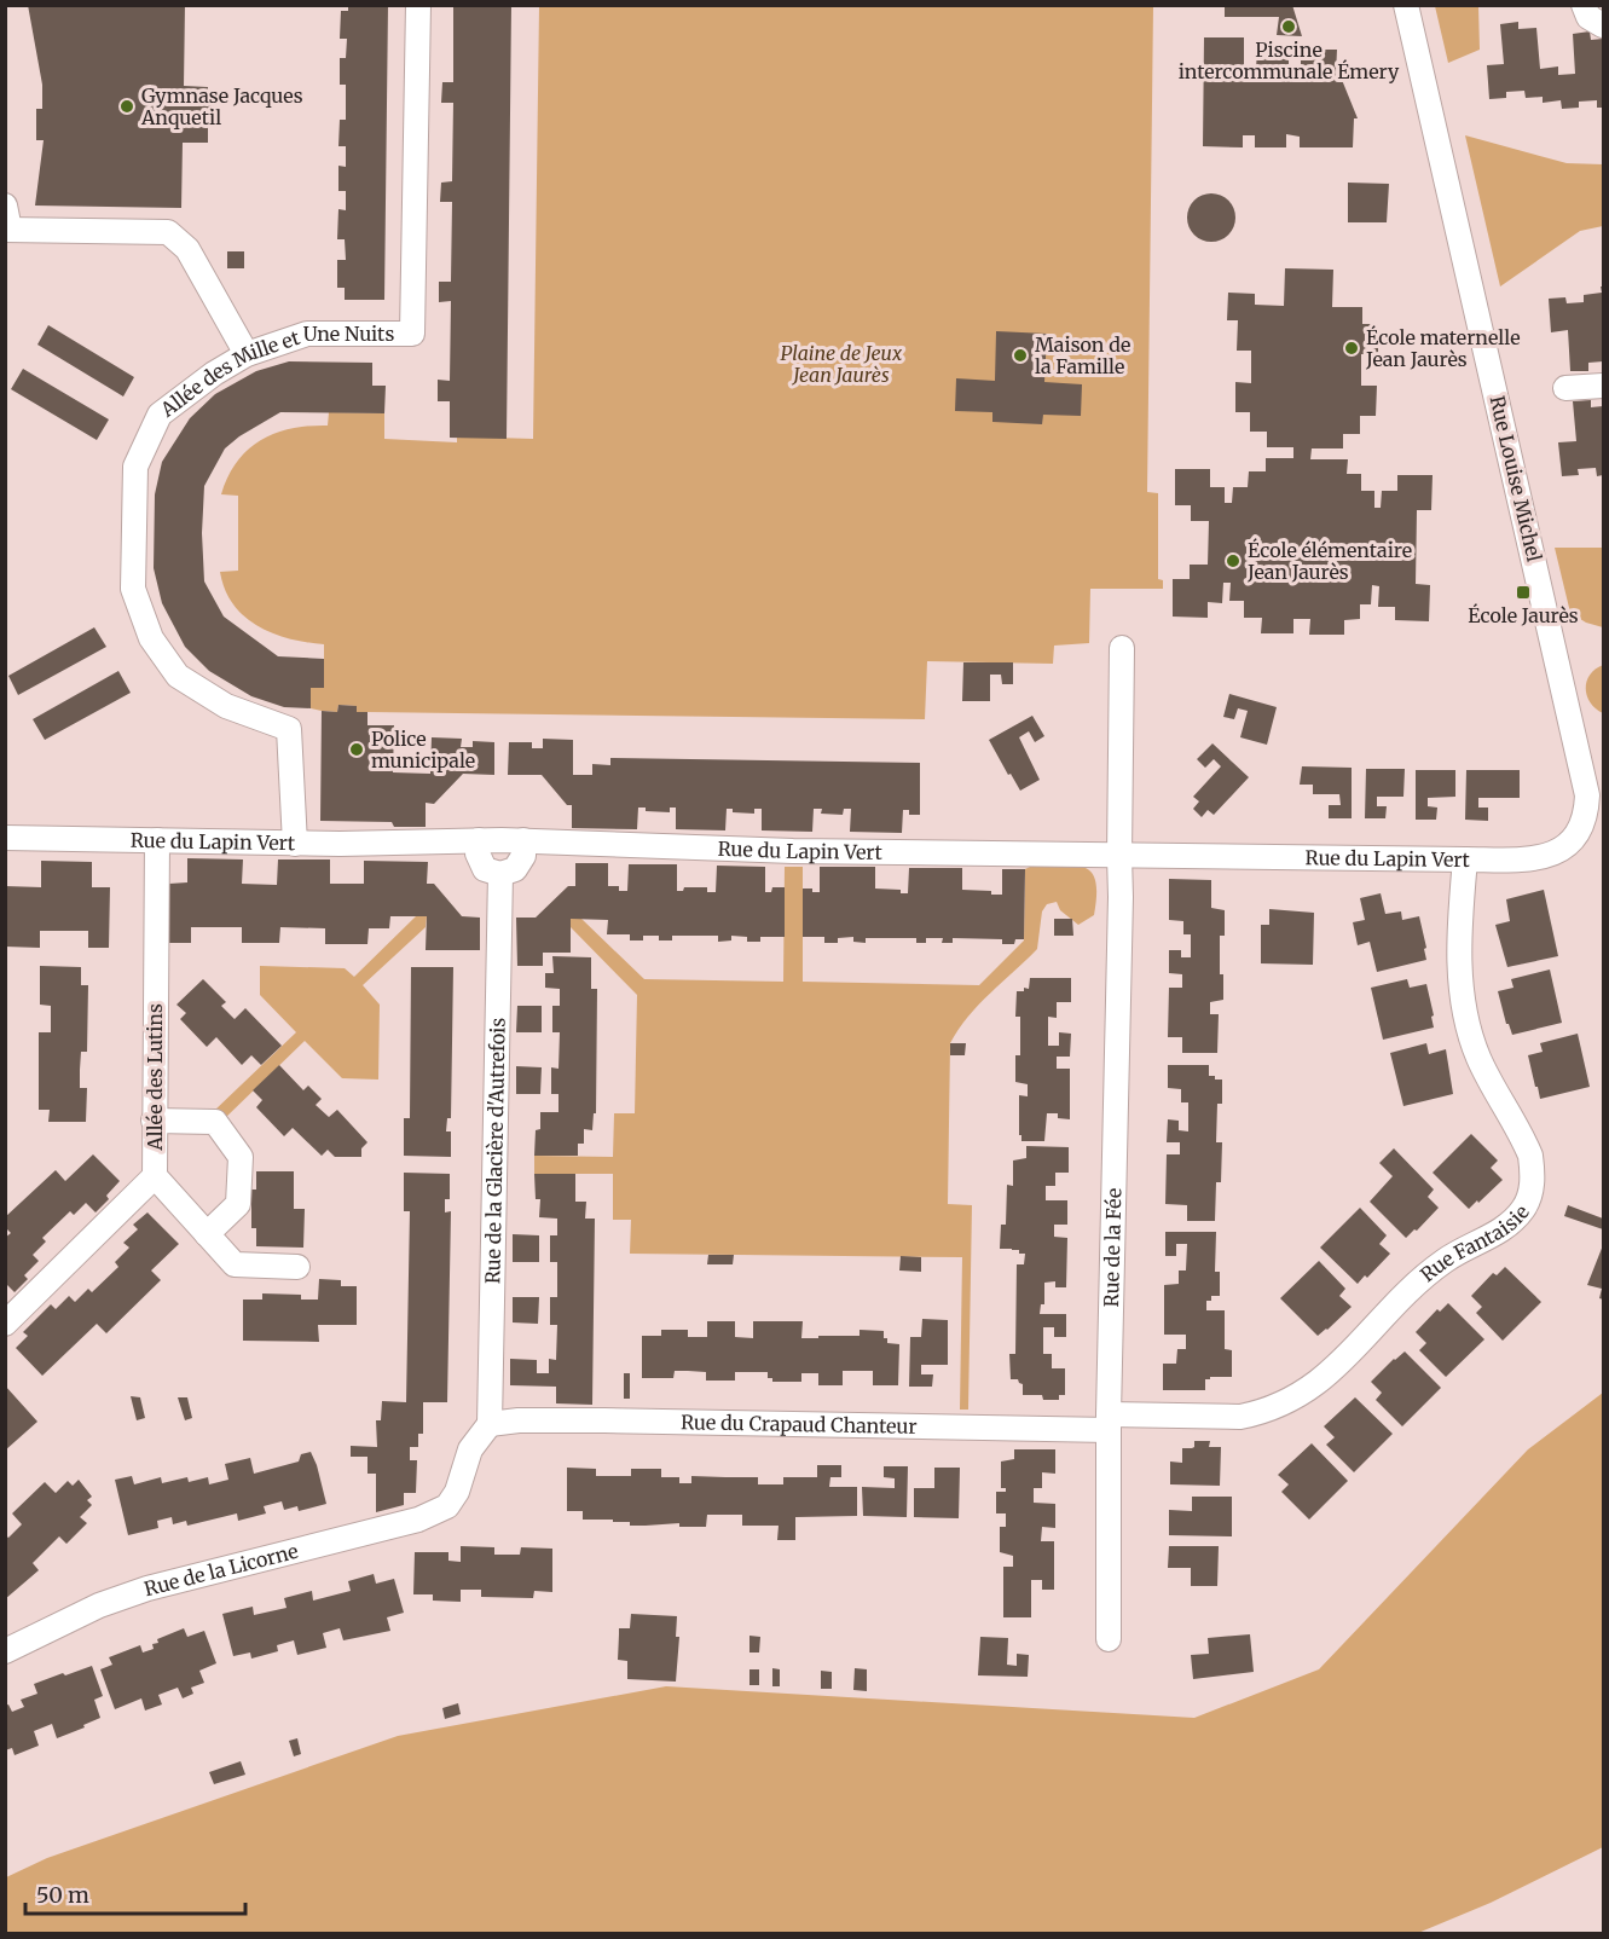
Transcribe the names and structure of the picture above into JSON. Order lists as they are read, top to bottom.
{
  "streets": {
    "street": [
      "Allée des Mille et Une Nuits",
      "Rue Louise Michel",
      "Rue du Lapin Vert",
      "Allée des Lutins",
      "Rue de la Glacière d'Autrefois",
      "Rue Fantaisie",
      "Rue de la Fée",
      "Rue du Crapaud Chanteur",
      "Rue de la Licorne"
    ]
  },
  "crossings": [
    ["Allée des Mille et Une Nuits", "Rue du Lapin Vert"],
    ["Rue Louise Michel", "Rue du Lapin Vert"],
    ["Rue du Lapin Vert", "Allée des Lutins"],
    ["Rue du Lapin Vert", "Rue Fantaisie"],
    ["Rue du Lapin Vert", "Rue de la Fée"],
    ["Rue de la Glacière d'Autrefois", "Rue du Crapaud Chanteur"],
    ["Rue de la Glacière d'Autrefois", "Rue de la Licorne"],
    ["Rue Fantaisie", "Rue de la Fée"],
    ["Rue Fantaisie", "Rue du Crapaud Chanteur"],
    ["Rue de la Fée", "Rue du Crapaud Chanteur"],
    ["Rue du Crapaud Chanteur", "Rue de la Licorne"]
  ],
  "parks": ["Plaine de Jeux Jean Jaurès"],
  "places": {
    "other": [
      "Piscine intercommunale Émery",
      "Gymnase Jacques Anquetil",
      "École maternelle Jean Jaurès",
      "Maison de la Famille",
      "École élémentaire Jean Jaurès",
      "Police municipale"
    ],
    "transit": ["École Jaurès"]
  },
  "scale_bar": "50 m"
}
